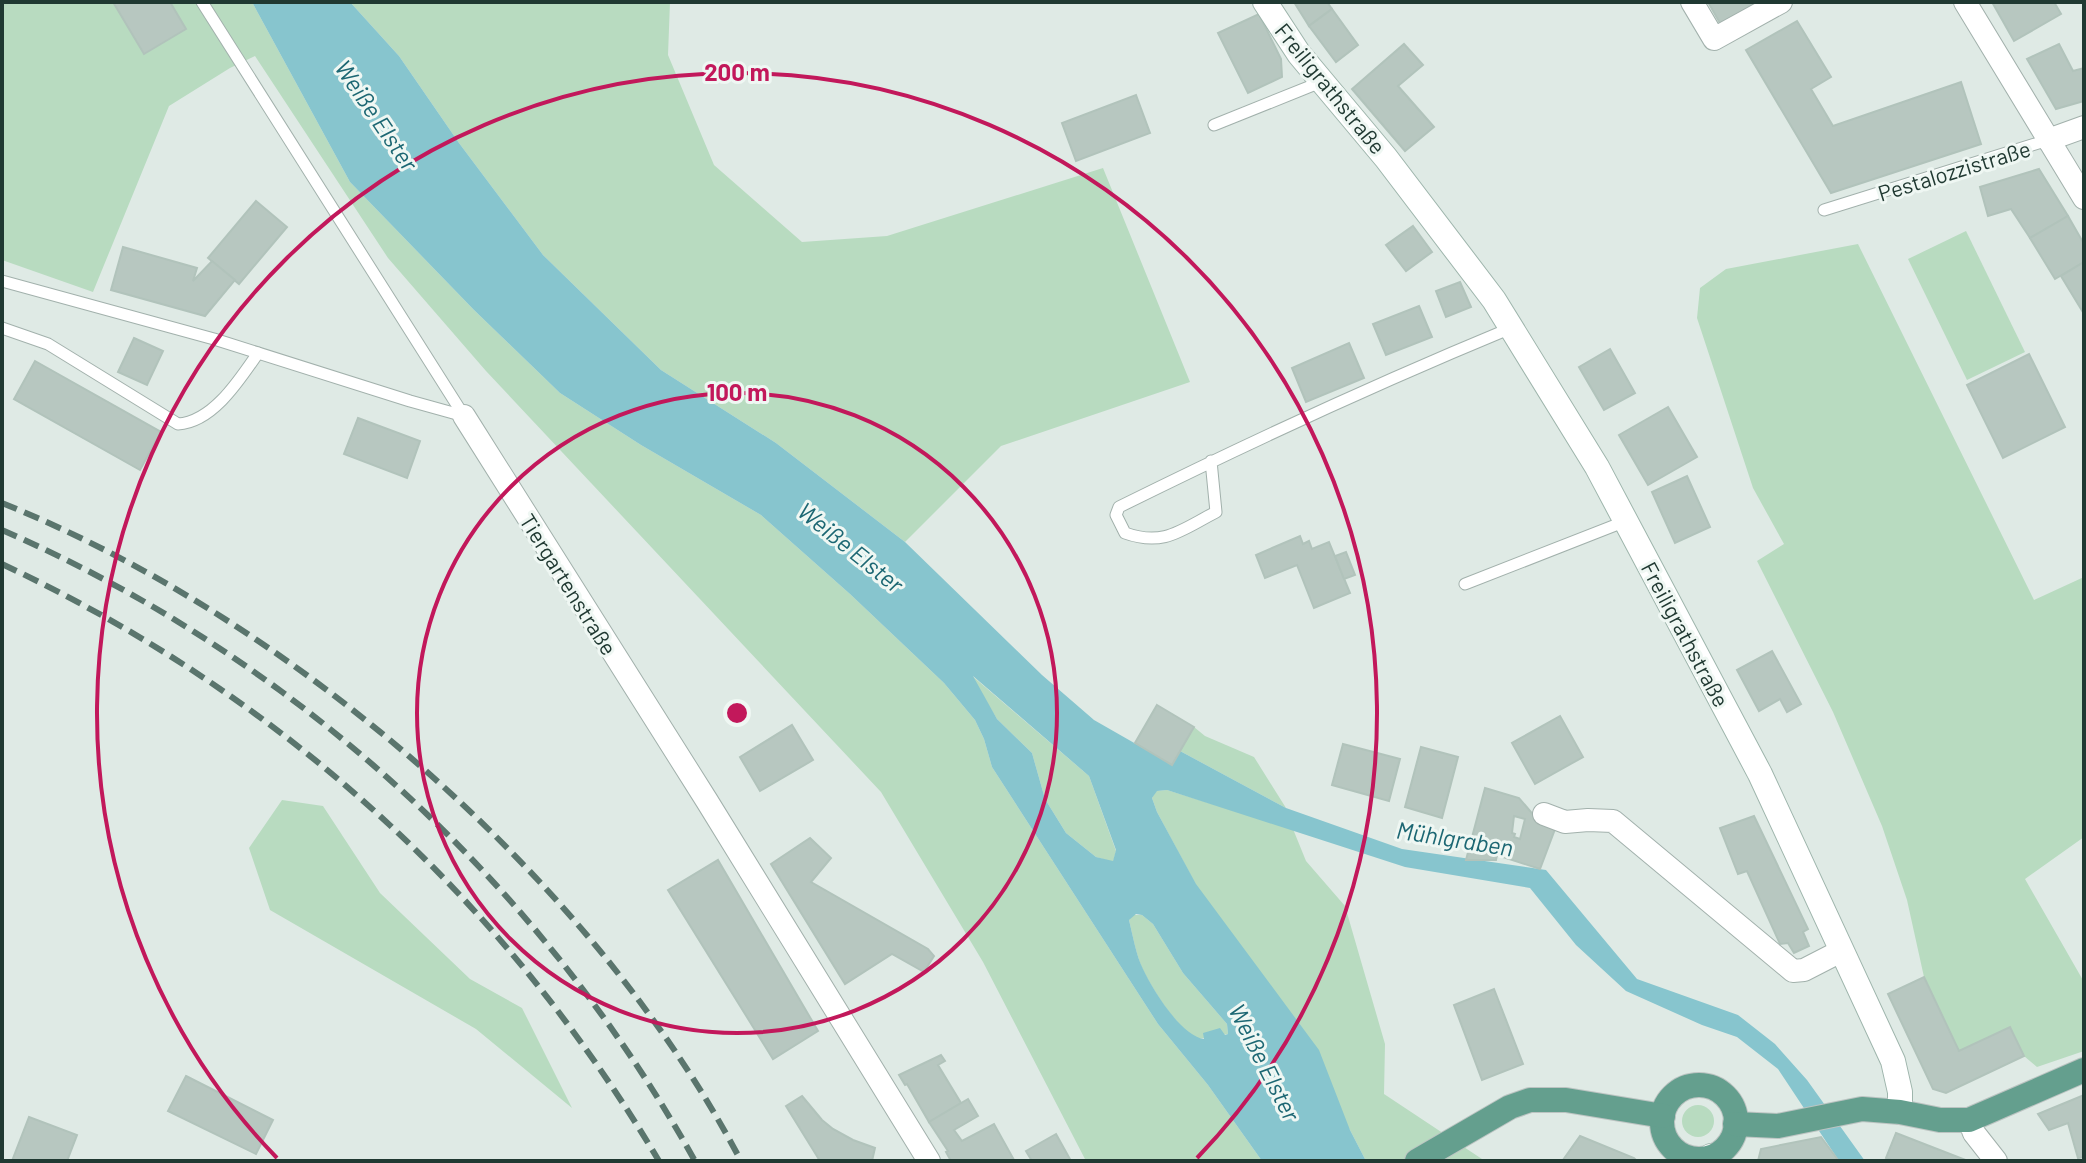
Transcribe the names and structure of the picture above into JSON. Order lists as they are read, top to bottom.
{
  "streets": {
    "street": ["Freiligrathstraße", "Pestalozzistraße", "Tiergartenstraße"]
  },
  "water": ["Weiße Elster", "Mühlgraben"],
  "rings": ["200 m", "100 m"]
}
